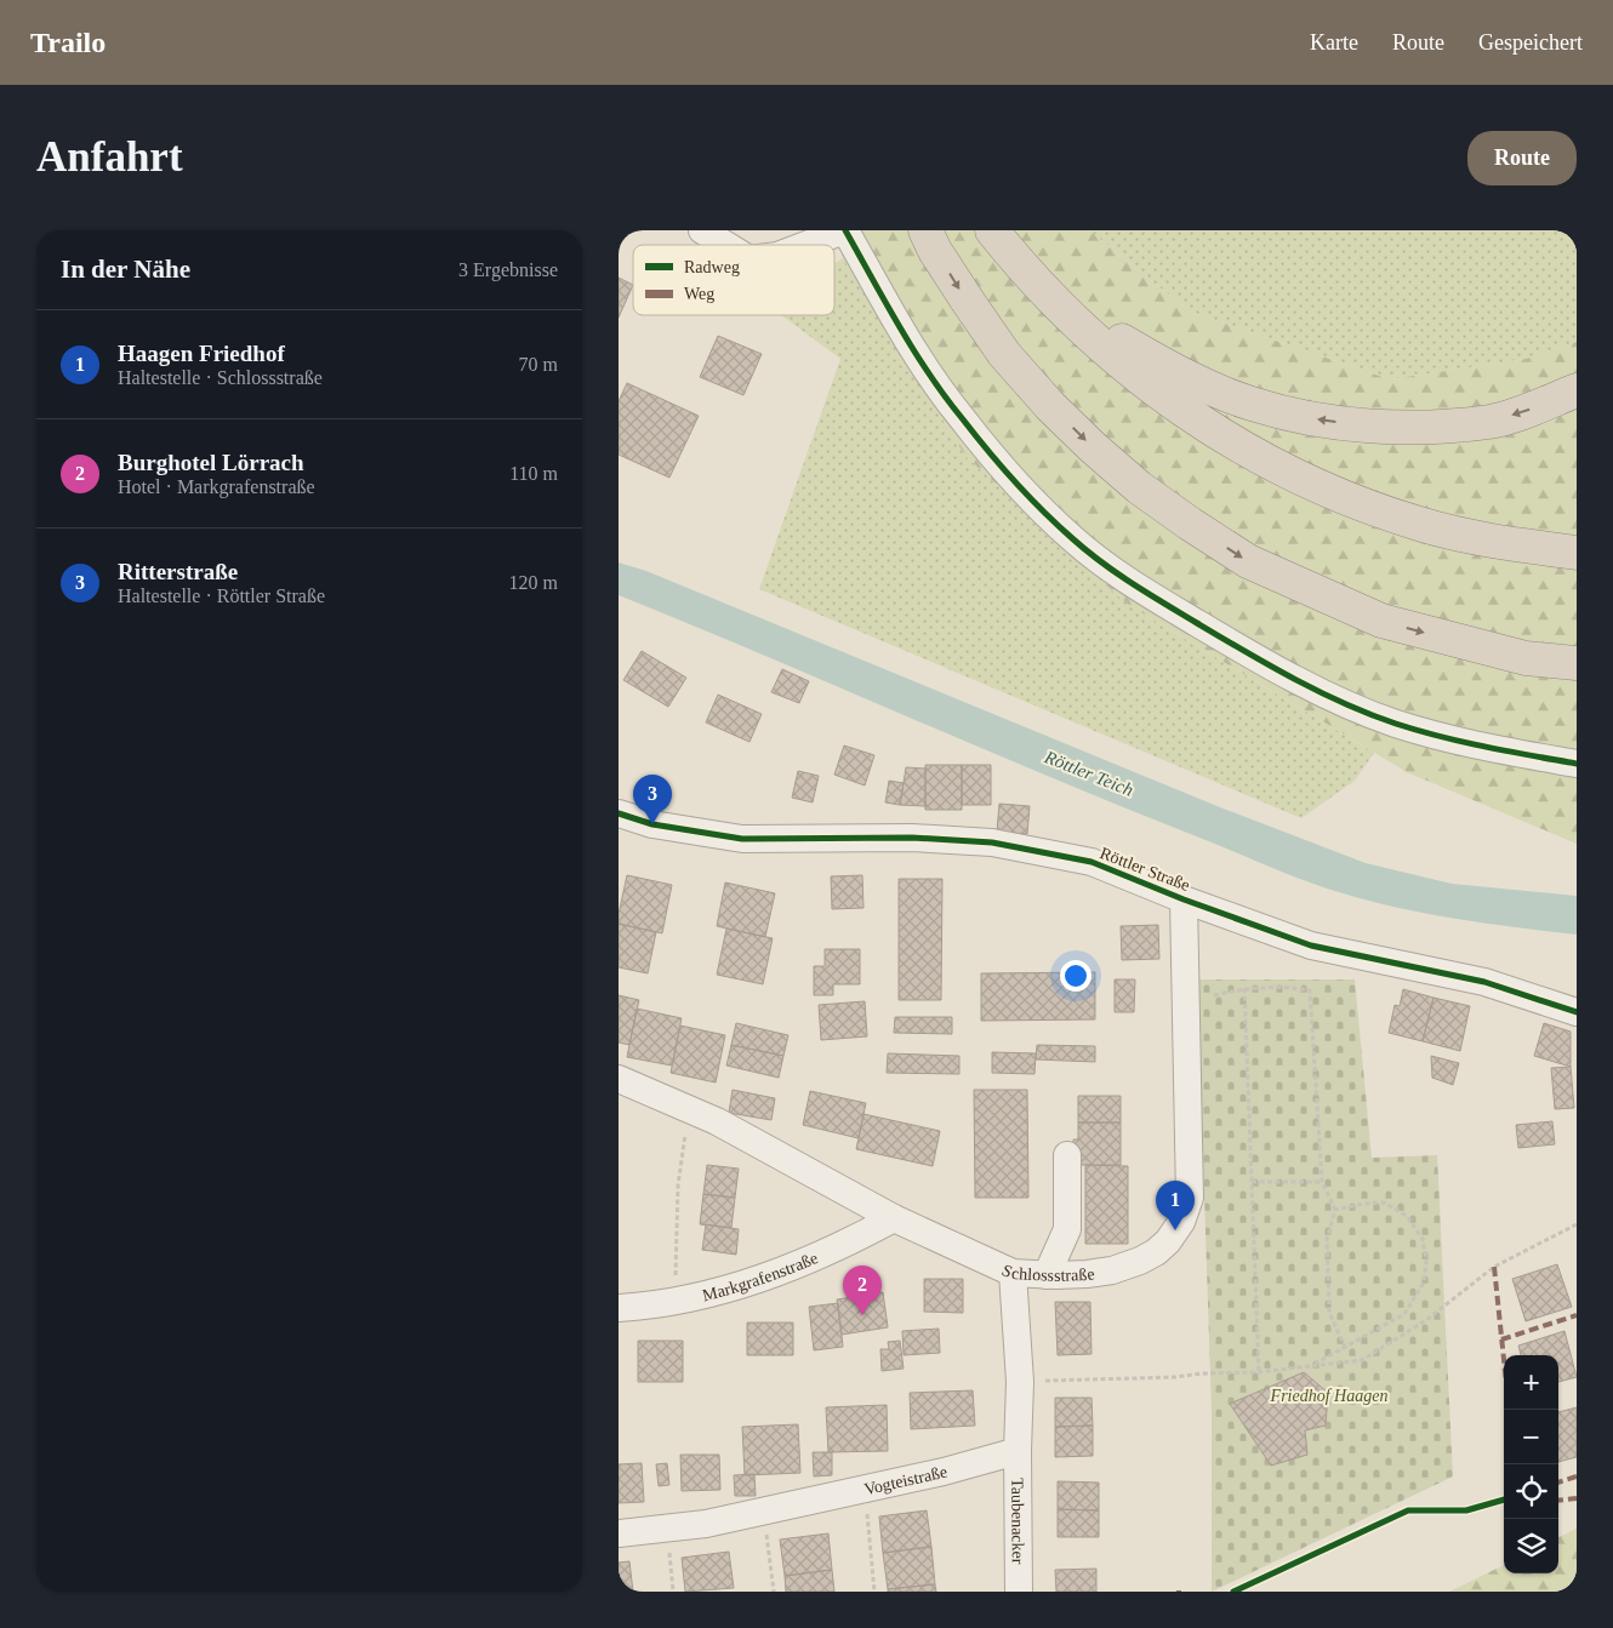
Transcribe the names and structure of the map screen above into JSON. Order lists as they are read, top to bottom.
{
  "streets": {
    "street": [
      "Röttler Straße",
      "Schlossstraße",
      "Markgrafenstraße",
      "Vogteistraße",
      "Taubenacker"
    ]
  },
  "crossings": [
    ["Röttler Straße", "Schlossstraße"],
    ["Schlossstraße", "Markgrafenstraße"],
    ["Vogteistraße", "Taubenacker"]
  ],
  "water": ["Röttler Teich"],
  "parks": ["Friedhof Haagen"],
  "legend": ["Radweg", "Weg"],
  "page": {
    "header": "Trailo",
    "nav": ["Karte", "Route", "Gespeichert"],
    "buttons": "Route",
    "title": "Anfahrt",
    "heading": ["In der Nähe", "3 Ergebnisse"],
    "list": [
      {
        "mark": "1",
        "name": "Haagen Friedhof",
        "note": "Haltestelle · Schlossstraße",
        "value": "70 m"
      },
      {
        "mark": "2",
        "name": "Burghotel Lörrach",
        "note": "Hotel · Markgrafenstraße",
        "value": "110 m"
      },
      {
        "mark": "3",
        "name": "Ritterstraße",
        "note": "Haltestelle · Röttler Straße",
        "value": "120 m"
      }
    ],
    "pins": ["3", "1", "2"],
    "map_buttons": ["+", "−"]
  }
}
